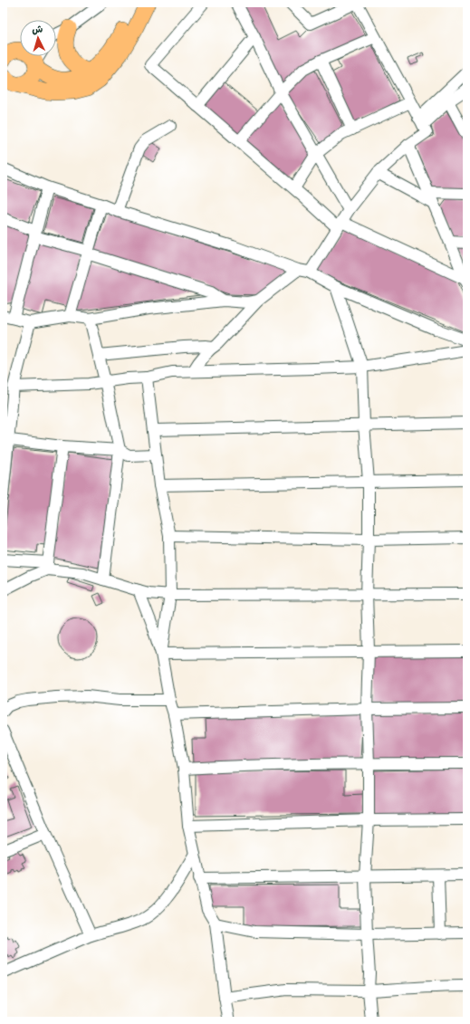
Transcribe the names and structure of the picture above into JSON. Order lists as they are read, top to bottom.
{
  "north": "top"
}
